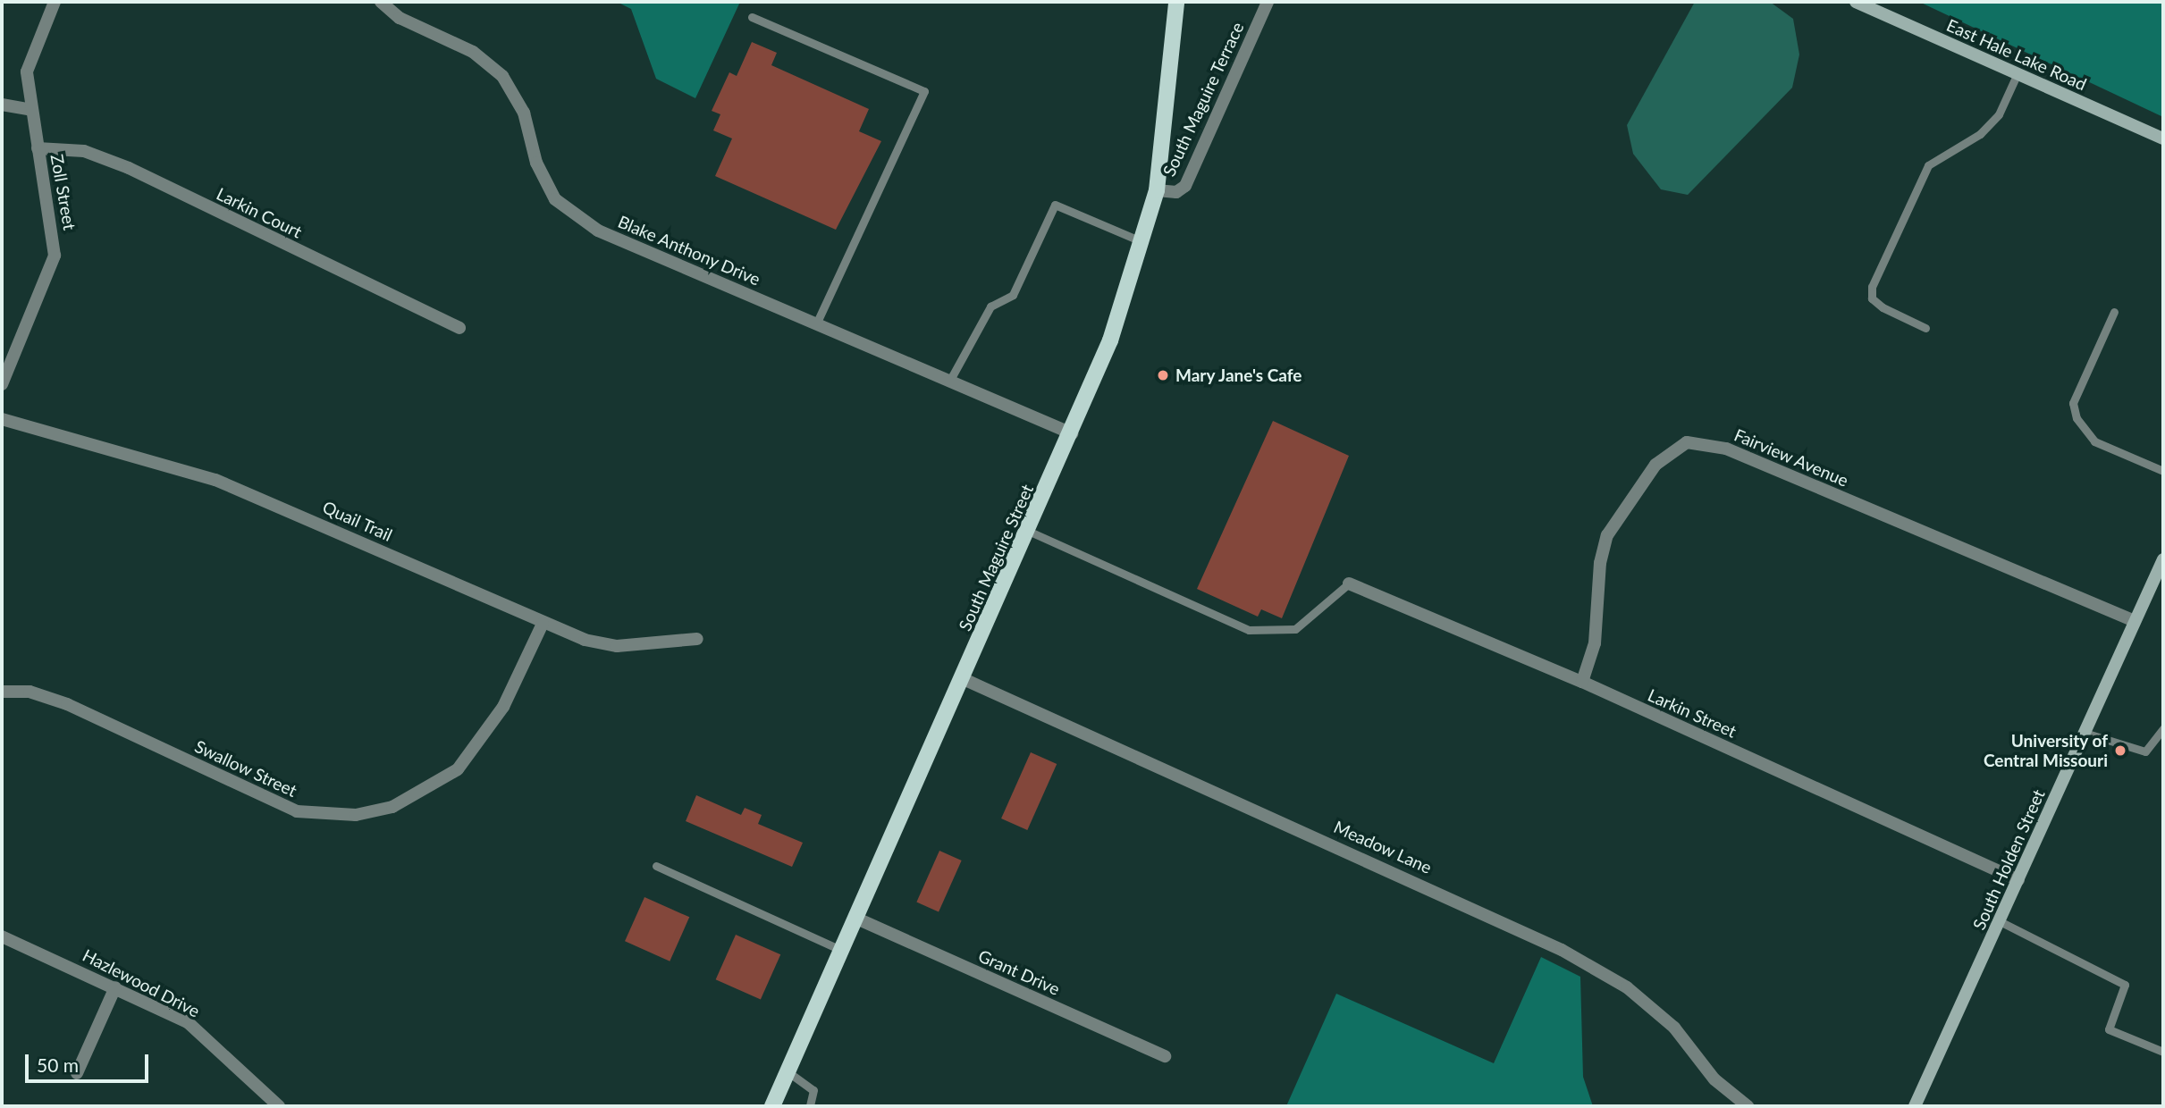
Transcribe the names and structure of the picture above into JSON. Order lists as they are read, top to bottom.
{
  "streets": {
    "main road": ["East Hale Lake Road", "South Maguire Street", "South Holden Street"],
    "street": [
      "South Maguire Terrace",
      "Zoll Street",
      "Larkin Court",
      "Blake Anthony Drive",
      "Fairview Avenue",
      "Quail Trail",
      "Larkin Street",
      "Swallow Street",
      "Meadow Lane",
      "Grant Drive",
      "Hazlewood Drive"
    ]
  },
  "crossings": [
    ["South Maguire Terrace", "South Maguire Street"],
    ["Zoll Street", "Larkin Court"],
    ["Blake Anthony Drive", "South Maguire Street"],
    ["Fairview Avenue", "Larkin Street"],
    ["Fairview Avenue", "South Holden Street"],
    ["Quail Trail", "Swallow Street"],
    ["South Maguire Street", "Meadow Lane"],
    ["South Maguire Street", "Grant Drive"],
    ["Larkin Street", "South Holden Street"]
  ],
  "places": ["Mary Jane's Cafe", "University of Central Missouri"],
  "scale_bar": "50 m"
}
